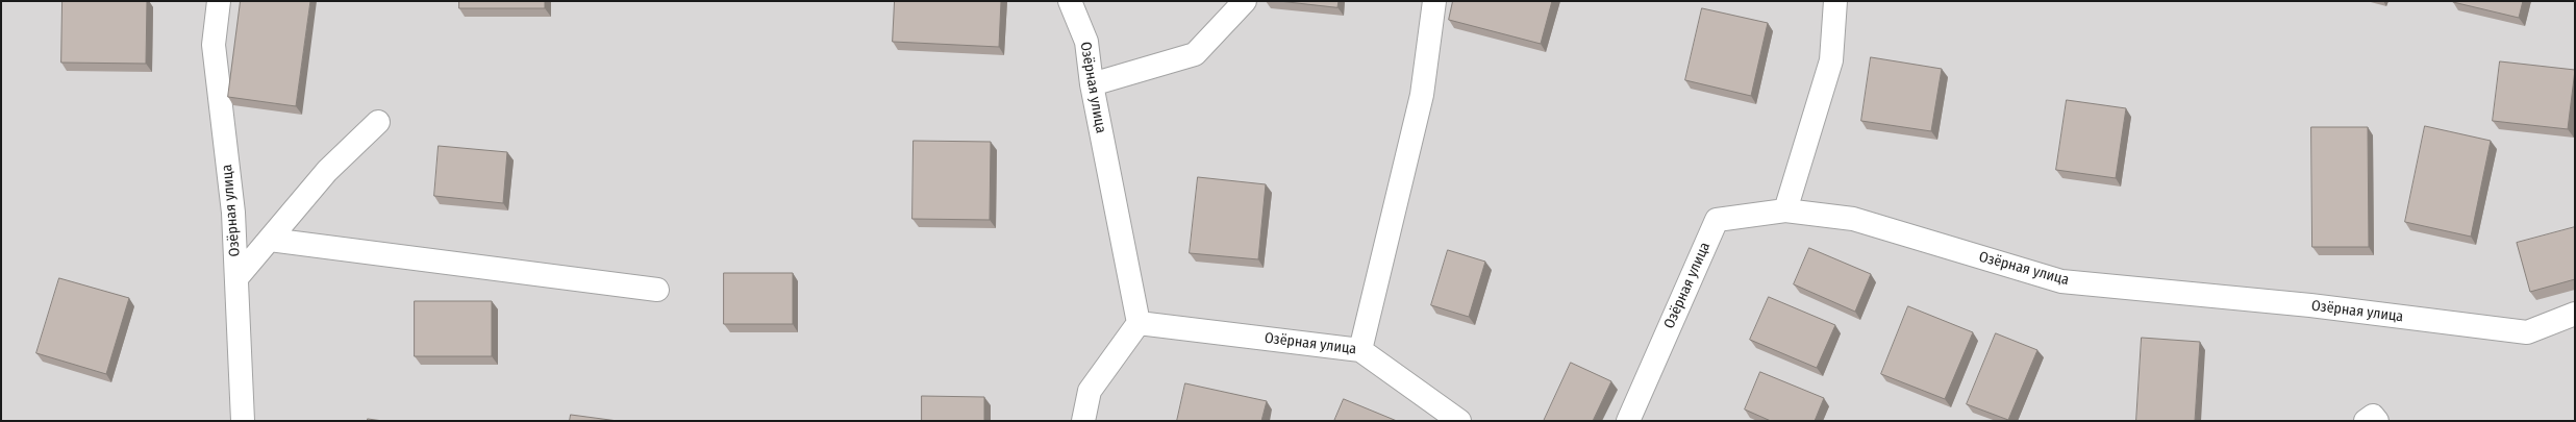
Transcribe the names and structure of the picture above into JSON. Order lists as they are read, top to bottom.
{
  "streets": {
    "street": ["Озёрная улица"]
  }
}
